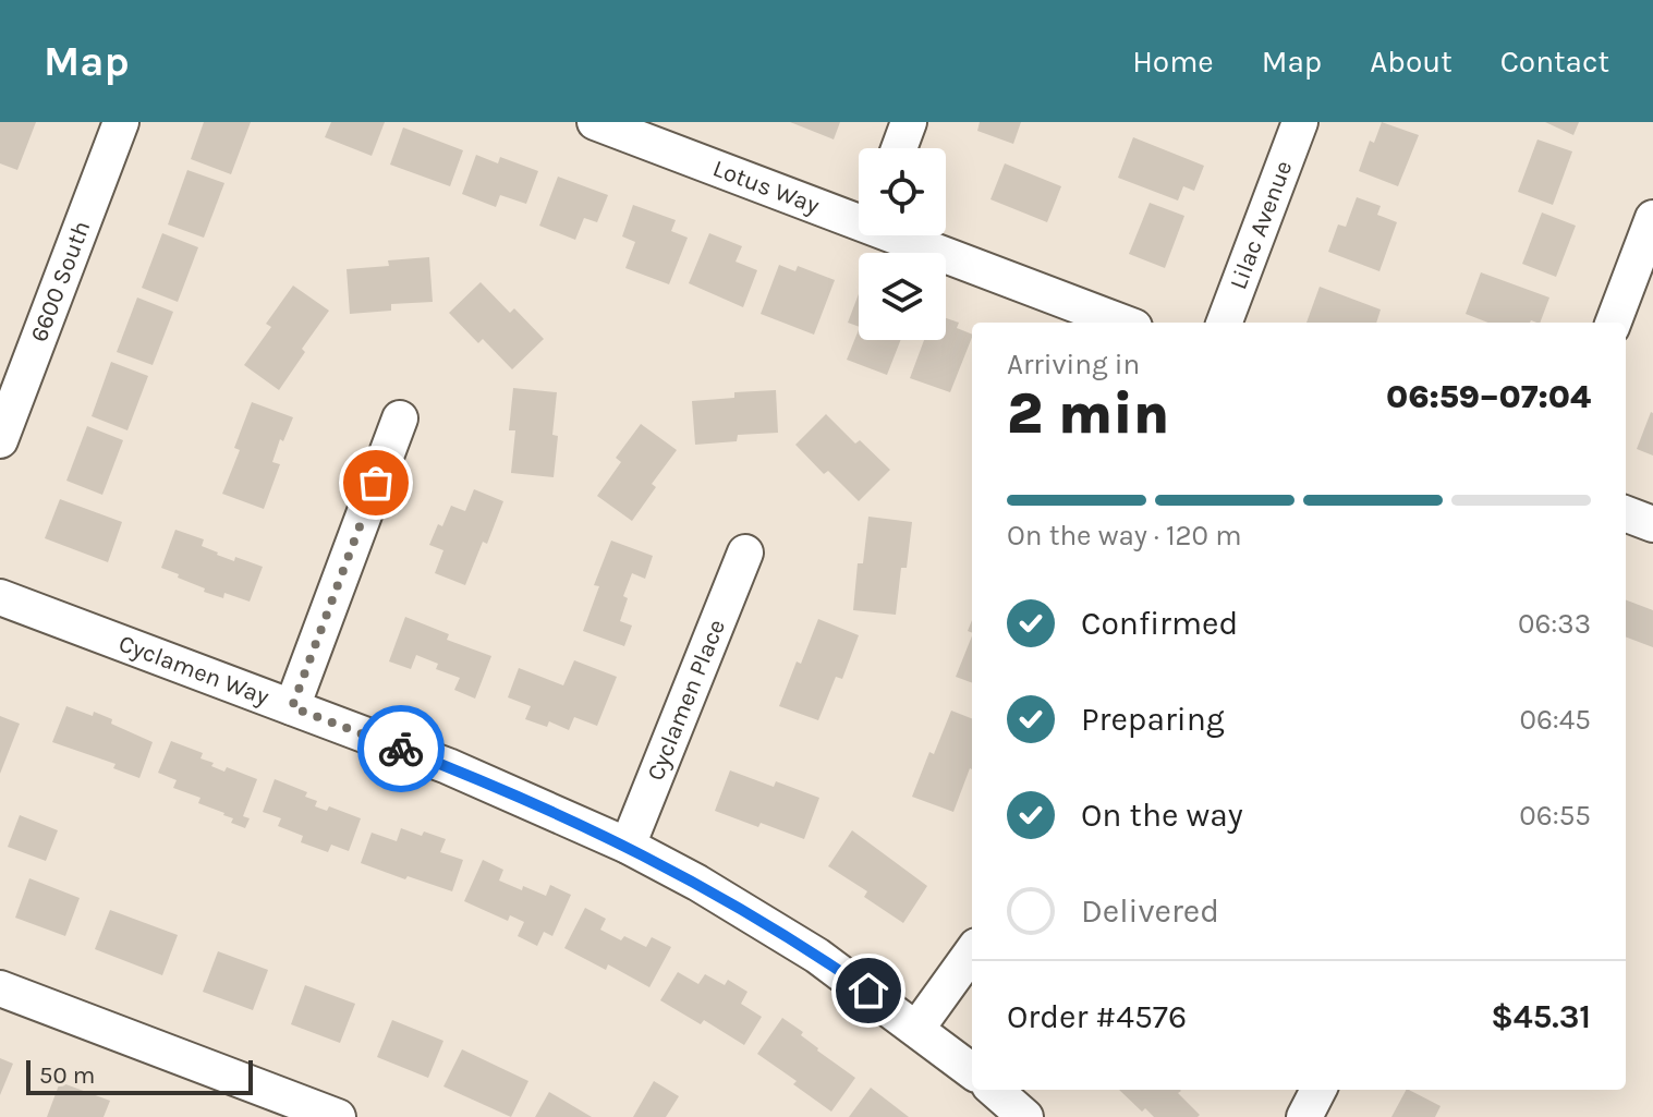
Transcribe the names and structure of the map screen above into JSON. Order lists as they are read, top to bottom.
{
  "streets": {
    "street": [
      "Lotus Way",
      "Lilac Avenue",
      "6600 South",
      "Cyclamen Way",
      "Cyclamen Place"
    ]
  },
  "crossings": [
    ["Cyclamen Way", "Cyclamen Place"]
  ],
  "scale_bar": "50 m",
  "page": {
    "header": "Map",
    "nav": [
      "Home",
      "Map",
      "About",
      "Contact"
    ],
    "heading": ["2 min", "Arriving in", "06:59–07:04"],
    "panel": ["Order #4576", "$45.31"],
    "bar": "On the way · 120 m",
    "list": [
      ["Confirmed", "06:33"],
      ["Preparing", "06:45"],
      ["On the way", "06:55"],
      "Delivered"
    ],
    "scale": "50 m"
  }
}
